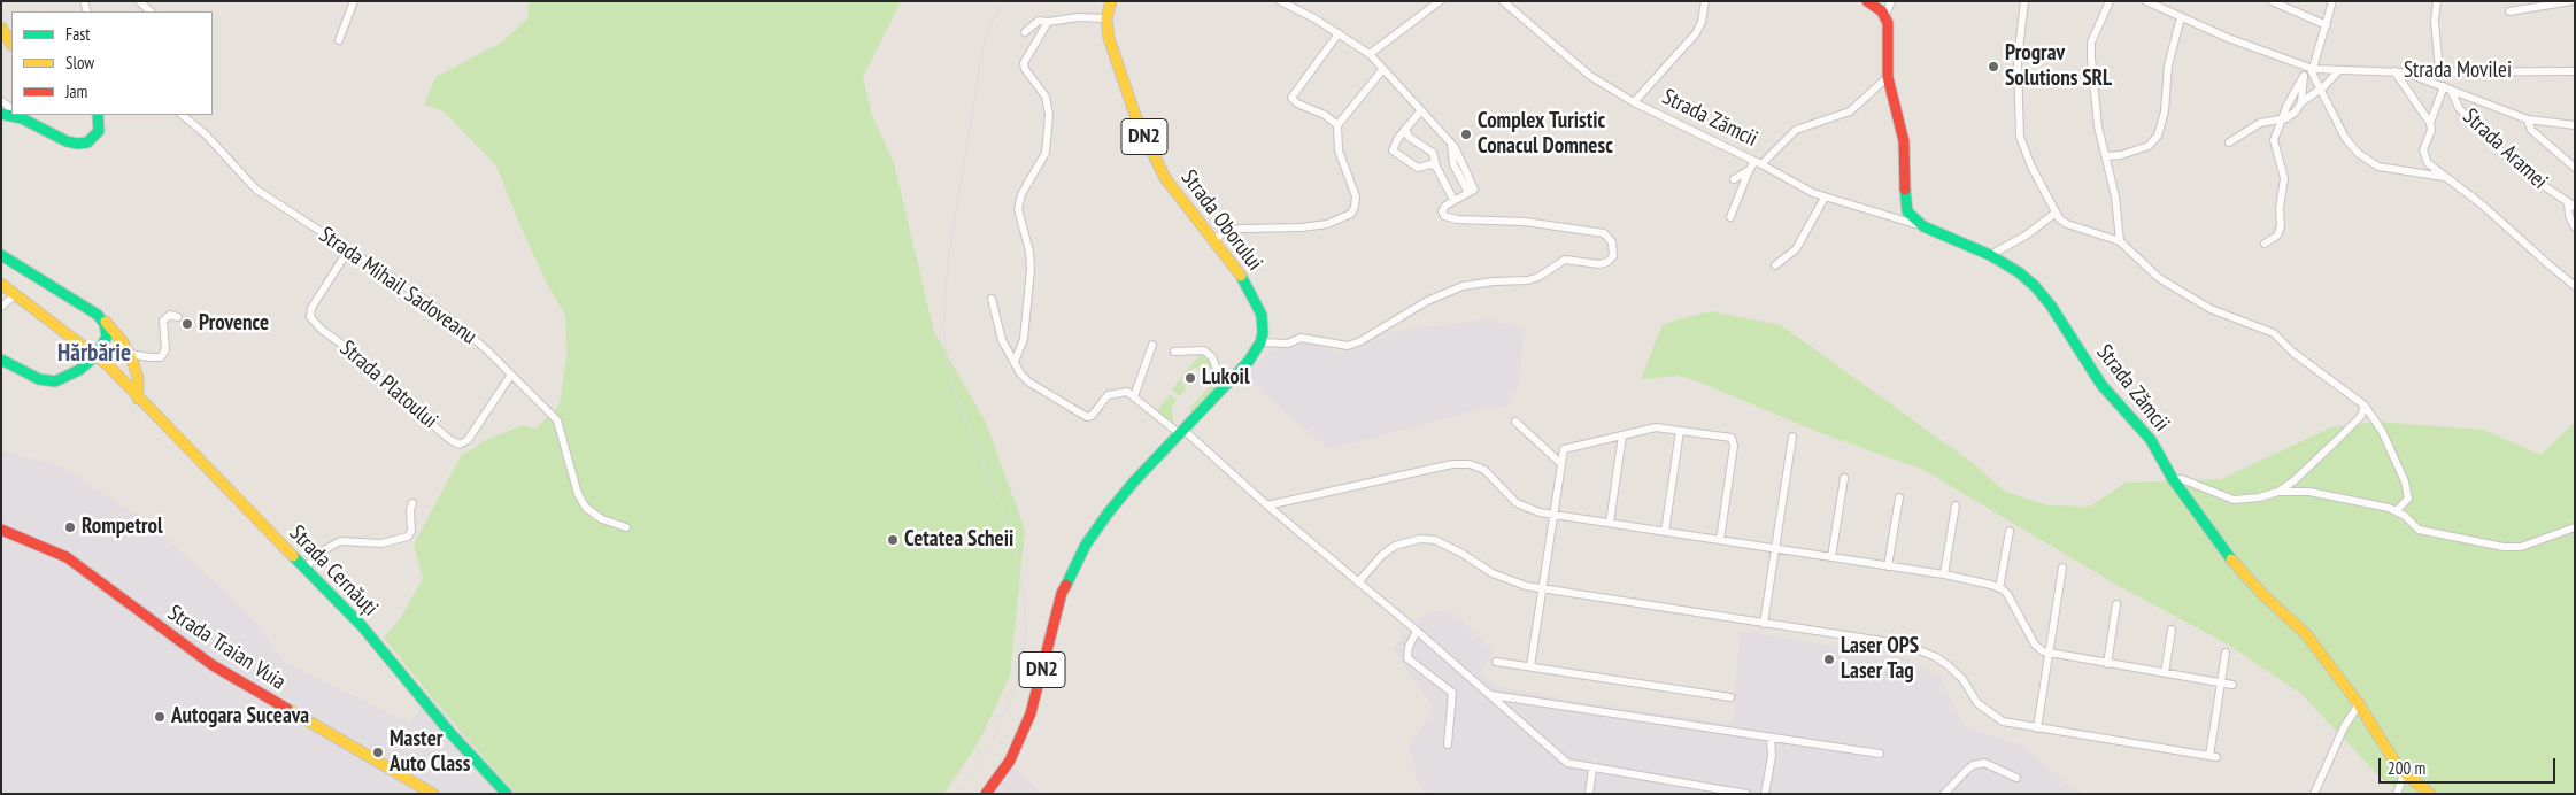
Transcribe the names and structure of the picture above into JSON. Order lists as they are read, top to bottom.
{
  "streets": {
    "main road": [
      "Strada Zămcii",
      "DN2",
      "Strada Oborului",
      "Strada Cernăuți",
      "Strada Traian Vuia"
    ],
    "street": [
      "Strada Movilei",
      "Strada Aramei",
      "Strada Mihail Sadoveanu",
      "Strada Platoului"
    ]
  },
  "crossings": [
    ["Strada Movilei", "Strada Aramei"],
    ["DN2", "Strada Oborului"],
    ["Strada Mihail Sadoveanu", "Strada Platoului"]
  ],
  "districts": ["Hărbărie"],
  "places": [
    "Prograv Solutions SRL",
    "Complex Turistic Conacul Domnesc",
    "Provence",
    "Lukoil",
    "Rompetrol",
    "Cetatea Scheii",
    "Laser OPS Laser Tag",
    "Autogara Suceava",
    "Master Auto Class"
  ],
  "legend": ["Fast", "Slow", "Jam"],
  "scale_bar": "200 m"
}
